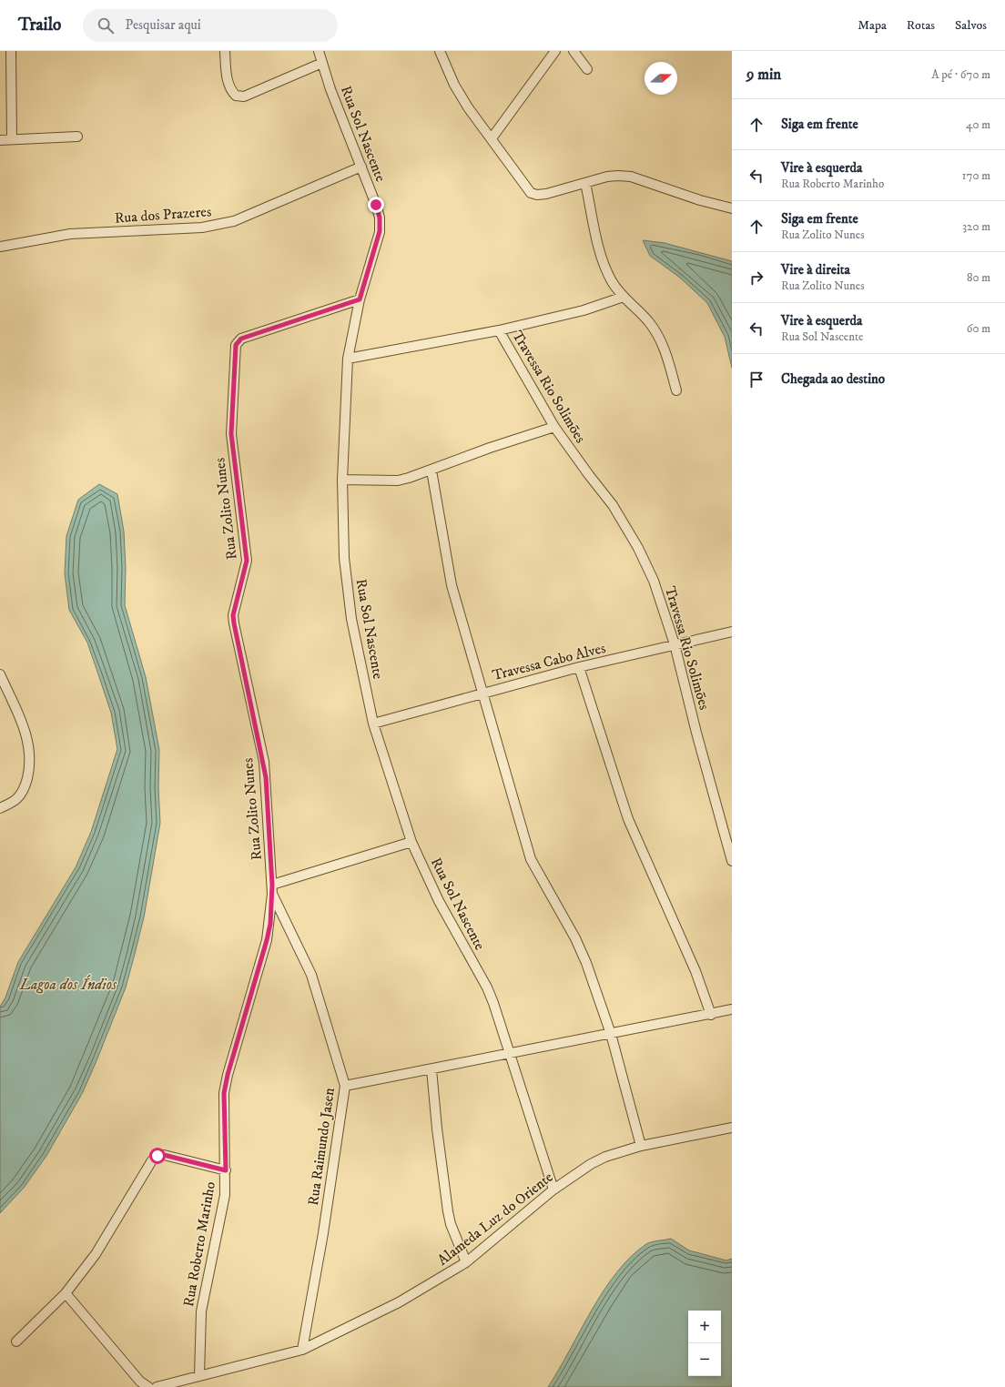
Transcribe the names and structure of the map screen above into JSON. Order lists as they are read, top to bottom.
{
  "streets": {
    "street": [
      "Rua Sol Nascente",
      "Rua dos Prazeres",
      "Travessa Rio Solimões",
      "Rua Zolito Nunes",
      "Travessa Cabo Alves",
      "Rua Raimundo Jasen",
      "Alameda Luz do Oriente",
      "Rua Roberto Marinho"
    ]
  },
  "crossings": [
    ["Rua Sol Nascente", "Rua dos Prazeres"],
    ["Rua Sol Nascente", "Rua Zolito Nunes"],
    ["Rua Sol Nascente", "Travessa Cabo Alves"],
    ["Rua Sol Nascente", "Alameda Luz do Oriente"],
    ["Travessa Rio Solimões", "Travessa Cabo Alves"],
    ["Rua Zolito Nunes", "Rua Raimundo Jasen"],
    ["Rua Zolito Nunes", "Rua Roberto Marinho"],
    ["Rua Raimundo Jasen", "Alameda Luz do Oriente"],
    ["Rua Raimundo Jasen", "Rua Roberto Marinho"],
    ["Alameda Luz do Oriente", "Rua Roberto Marinho"]
  ],
  "water": ["Lagoa dos Índios"],
  "north": "right",
  "page": {
    "header": "Trailo",
    "search": "Pesquisar aqui",
    "nav": ["Mapa", "Rotas", "Salvos"],
    "heading": ["9 min", "A pé · 670 m"],
    "list": [
      ["Siga em frente", "40 m"],
      ["Vire à esquerda", "Rua Roberto Marinho", "170 m"],
      ["Siga em frente", "Rua Zolito Nunes", "320 m"],
      ["Vire à direita", "Rua Zolito Nunes", "80 m"],
      ["Vire à esquerda", "Rua Sol Nascente", "60 m"],
      "Chegada ao destino"
    ],
    "map_buttons": ["+", "−"]
  }
}
